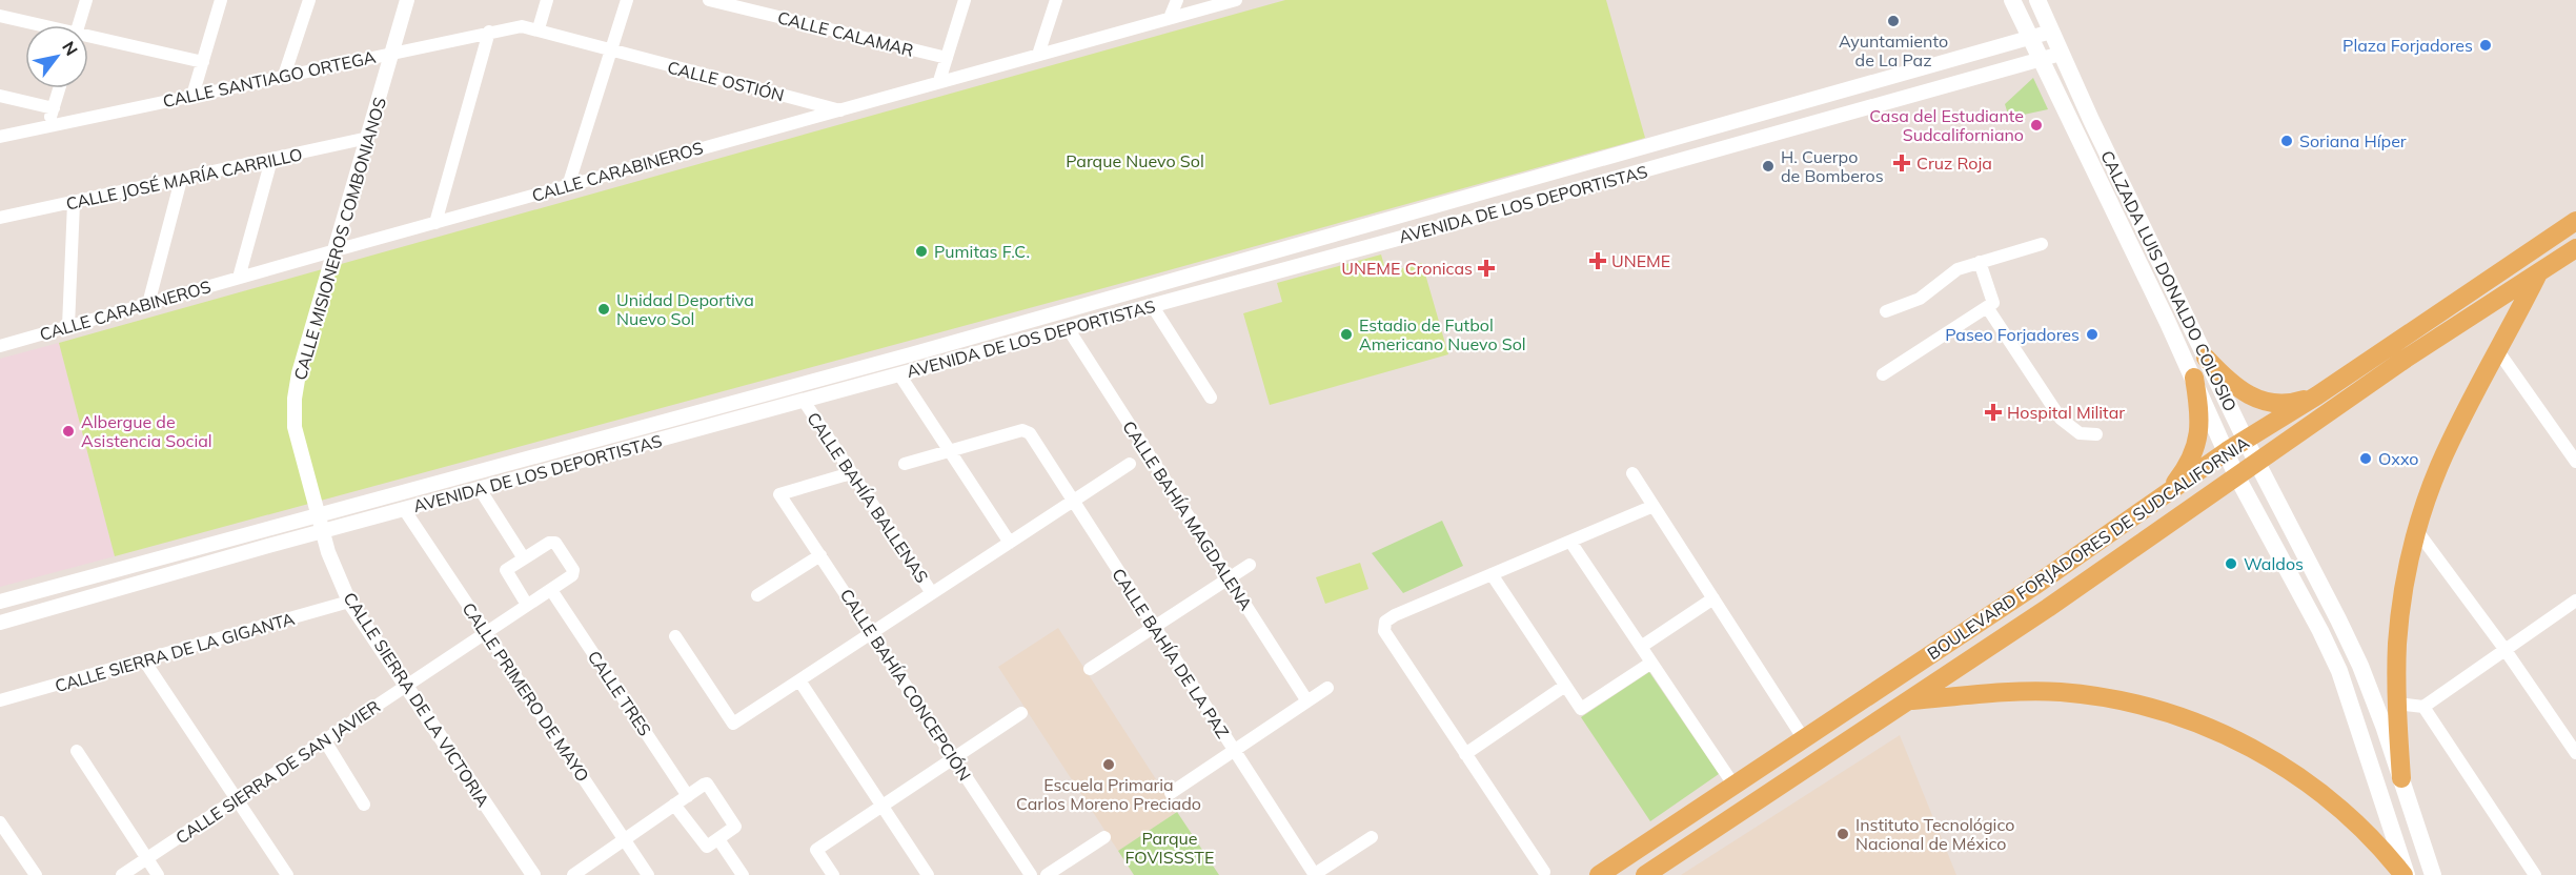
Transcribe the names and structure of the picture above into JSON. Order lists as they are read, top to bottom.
{
  "streets": {
    "main road": ["CALZADA LUIS DONALDO COLOSIO", "BOULEVARD FORJADORES DE SUDCALIFORNIA"],
    "street": [
      "CALLE CALAMAR",
      "CALLE SANTIAGO ORTEGA",
      "CALLE OSTIÓN",
      "CALLE CARABINEROS",
      "CALLE JOSÉ MARÍA CARRILLO",
      "AVENIDA DE LOS DEPORTISTAS",
      "CALLE MISIONEROS COMBONIANOS",
      "CALLE BAHÍA BALLENAS",
      "CALLE BAHÍA MAGDALENA",
      "CALLE SIERRA DE LA GIGANTA",
      "CALLE BAHÍA DE LA PAZ",
      "CALLE BAHÍA CONCEPCIÓN",
      "CALLE PRIMERO DE MAYO",
      "CALLE TRES",
      "CALLE SIERRA DE LA VICTORIA",
      "CALLE SIERRA DE SAN JAVIER"
    ]
  },
  "crossings": [
    ["CALLE SANTIAGO ORTEGA", "CALLE OSTIÓN"],
    ["CALLE SANTIAGO ORTEGA", "CALLE MISIONEROS COMBONIANOS"],
    ["CALLE OSTIÓN", "CALLE CARABINEROS"],
    ["CALLE CARABINEROS", "CALLE MISIONEROS COMBONIANOS"],
    ["CALLE JOSÉ MARÍA CARRILLO", "CALLE MISIONEROS COMBONIANOS"],
    ["AVENIDA DE LOS DEPORTISTAS", "CALLE MISIONEROS COMBONIANOS"],
    ["AVENIDA DE LOS DEPORTISTAS", "CALZADA LUIS DONALDO COLOSIO"],
    ["AVENIDA DE LOS DEPORTISTAS", "CALLE BAHÍA BALLENAS"],
    ["AVENIDA DE LOS DEPORTISTAS", "CALLE BAHÍA MAGDALENA"],
    ["AVENIDA DE LOS DEPORTISTAS", "CALLE PRIMERO DE MAYO"],
    ["AVENIDA DE LOS DEPORTISTAS", "CALLE SIERRA DE LA VICTORIA"],
    ["CALLE MISIONEROS COMBONIANOS", "CALLE SIERRA DE LA VICTORIA"],
    ["CALZADA LUIS DONALDO COLOSIO", "BOULEVARD FORJADORES DE SUDCALIFORNIA"],
    ["CALLE BAHÍA BALLENAS", "CALLE BAHÍA CONCEPCIÓN"],
    ["CALLE SIERRA DE LA GIGANTA", "CALLE SIERRA DE LA VICTORIA"],
    ["CALLE PRIMERO DE MAYO", "CALLE SIERRA DE SAN JAVIER"],
    ["CALLE TRES", "CALLE SIERRA DE SAN JAVIER"],
    ["CALLE SIERRA DE LA VICTORIA", "CALLE SIERRA DE SAN JAVIER"]
  ],
  "parks": ["Parque Nuevo Sol", "Parque FOVISSSTE"],
  "places": {
    "other": [
      "Ayuntamiento de La Paz",
      "Plaza Forjadores",
      "Casa del Estudiante Sudcaliforniano",
      "Soriana Híper",
      "H. Cuerpo de Bomberos",
      "Pumitas F.C.",
      "Unidad Deportiva Nuevo Sol",
      "Estadio de Futbol Americano Nuevo Sol",
      "Paseo Forjadores",
      "Albergue de Asistencia Social",
      "Oxxo",
      "Waldos",
      "Escuela Primaria Carlos Moreno Preciado",
      "Instituto Tecnológico Nacional de México"
    ],
    "health": [
      "Cruz Roja",
      "UNEME",
      "UNEME Cronicas",
      "Hospital Militar"
    ]
  },
  "north": "top right"
}
